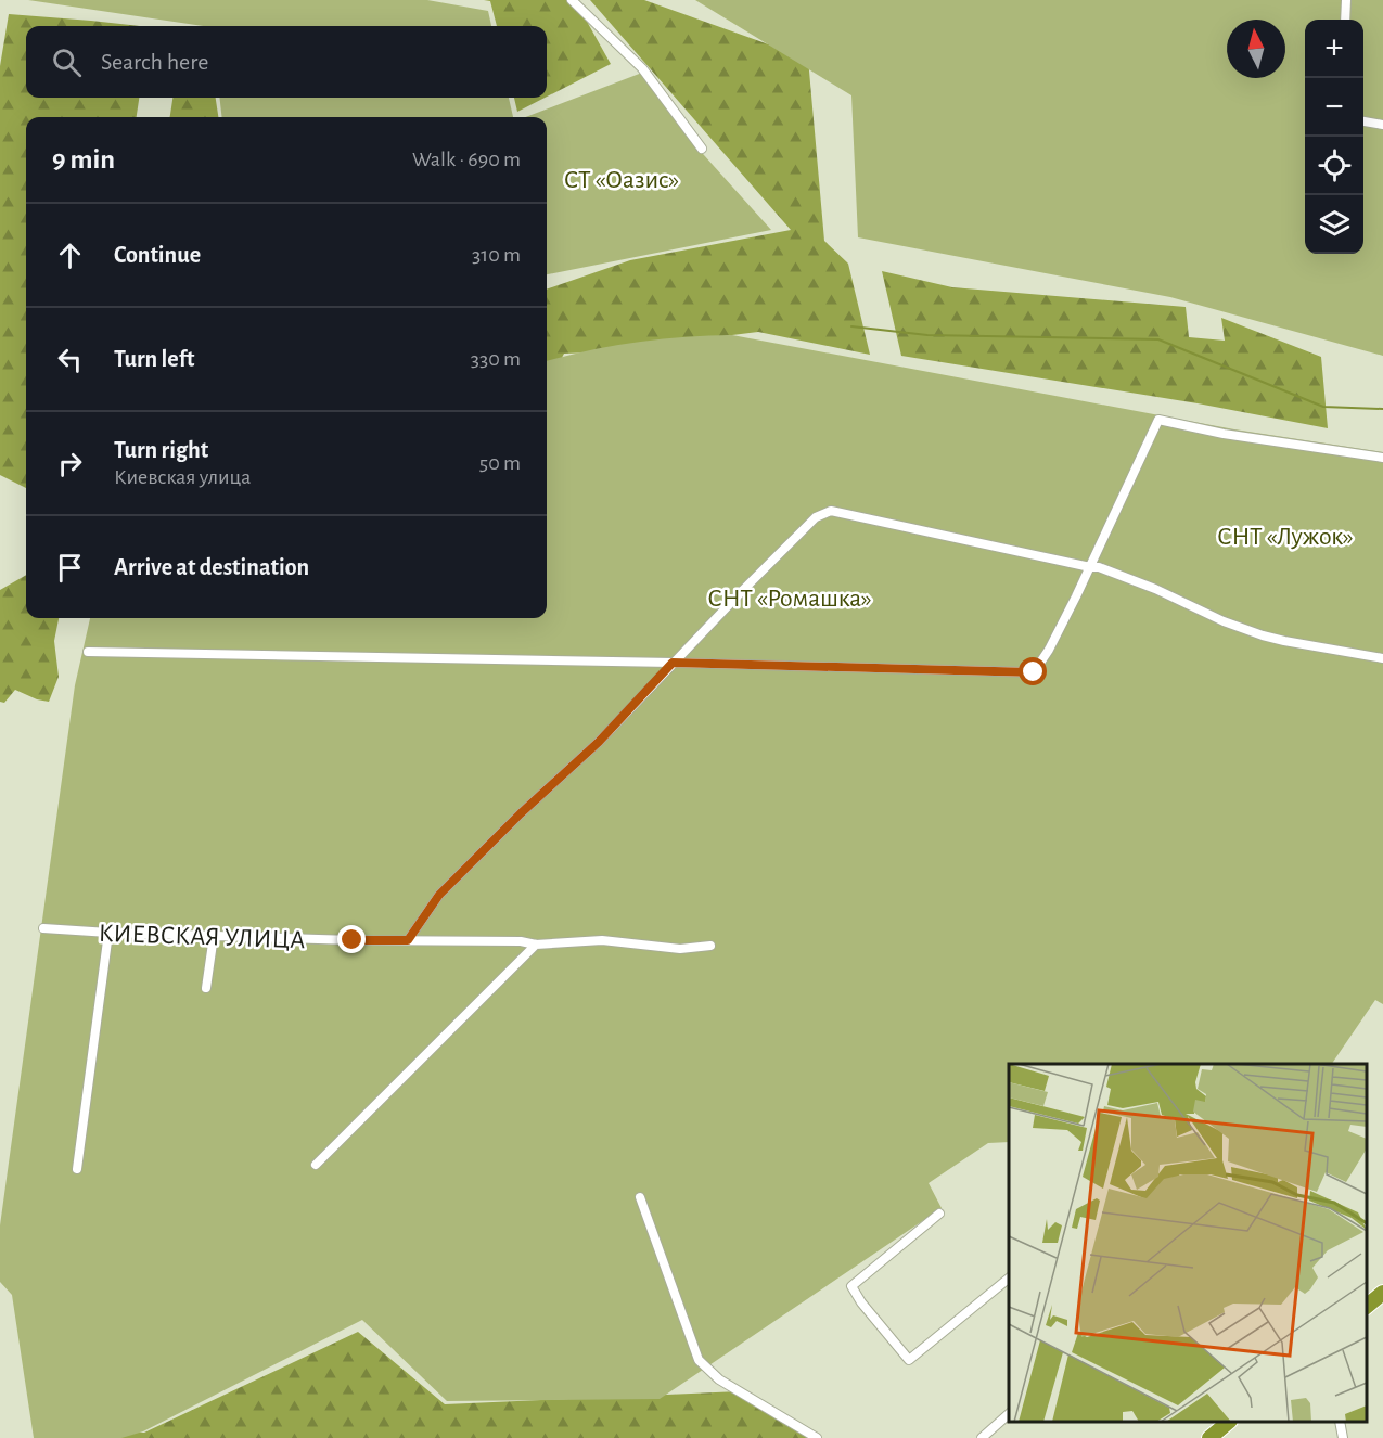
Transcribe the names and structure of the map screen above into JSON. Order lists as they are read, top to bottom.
{
  "streets": {
    "street": ["КИЕВСКАЯ УЛИЦА"]
  },
  "parks": ["СТ «Оазис»", "СНТ «Лужок»", "СНТ «Ромашка»"],
  "north": "top",
  "page": {
    "map_buttons": ["+", "−"],
    "search": "Search here",
    "heading": ["9 min", "Walk · 690 m"],
    "list": [
      ["Continue", "310 m"],
      ["Turn left", "330 m"],
      ["Turn right", "Киевская улица", "50 m"],
      "Arrive at destination"
    ]
  }
}
